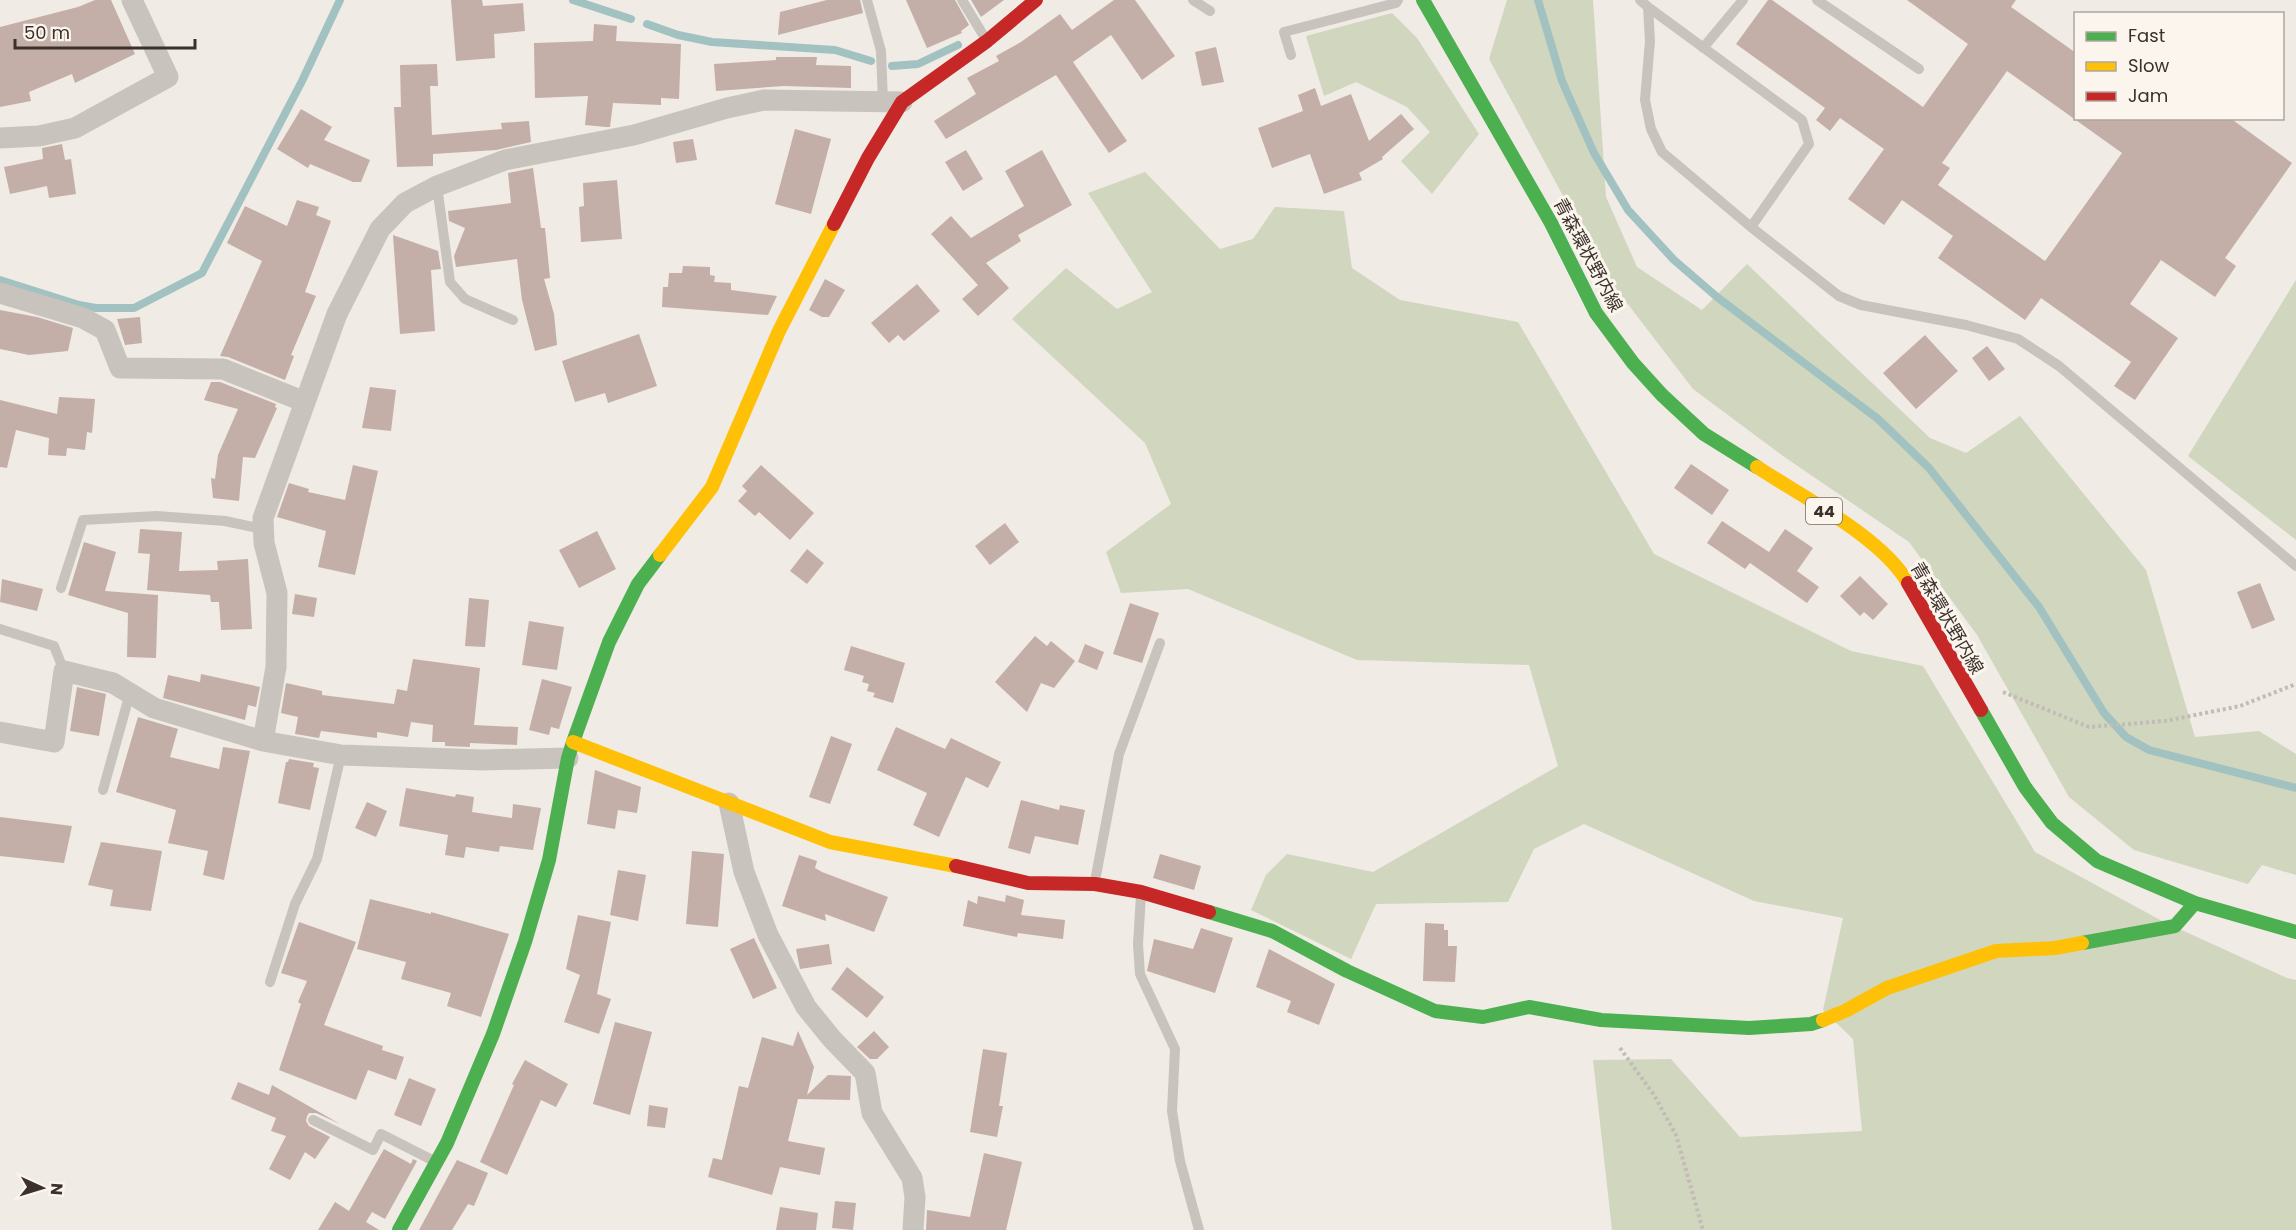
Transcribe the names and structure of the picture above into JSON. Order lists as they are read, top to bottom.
{
  "streets": {
    "street": ["青森環状野内線", "44"]
  },
  "legend": ["Fast", "Slow", "Jam"],
  "scale_bar": "50 m",
  "north": "right"
}
